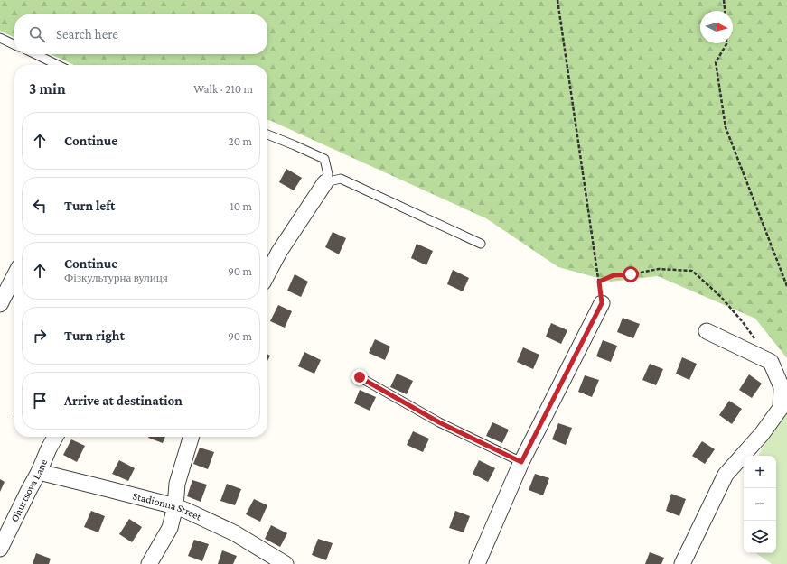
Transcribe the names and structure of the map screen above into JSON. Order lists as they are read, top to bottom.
{
  "streets": {
    "street": ["Ohurtsova Lane", "Stadionna Street"]
  },
  "crossings": [
    ["Ohurtsova Lane", "Stadionna Street"]
  ],
  "north": "right",
  "page": {
    "search": "Search here",
    "heading": ["3 min", "Walk · 210 m"],
    "list": [
      ["Continue", "20 m"],
      ["Turn left", "10 m"],
      ["Continue", "Фізкультурна вулиця", "90 m"],
      ["Turn right", "90 m"],
      "Arrive at destination"
    ],
    "map_buttons": ["+", "−"]
  }
}
